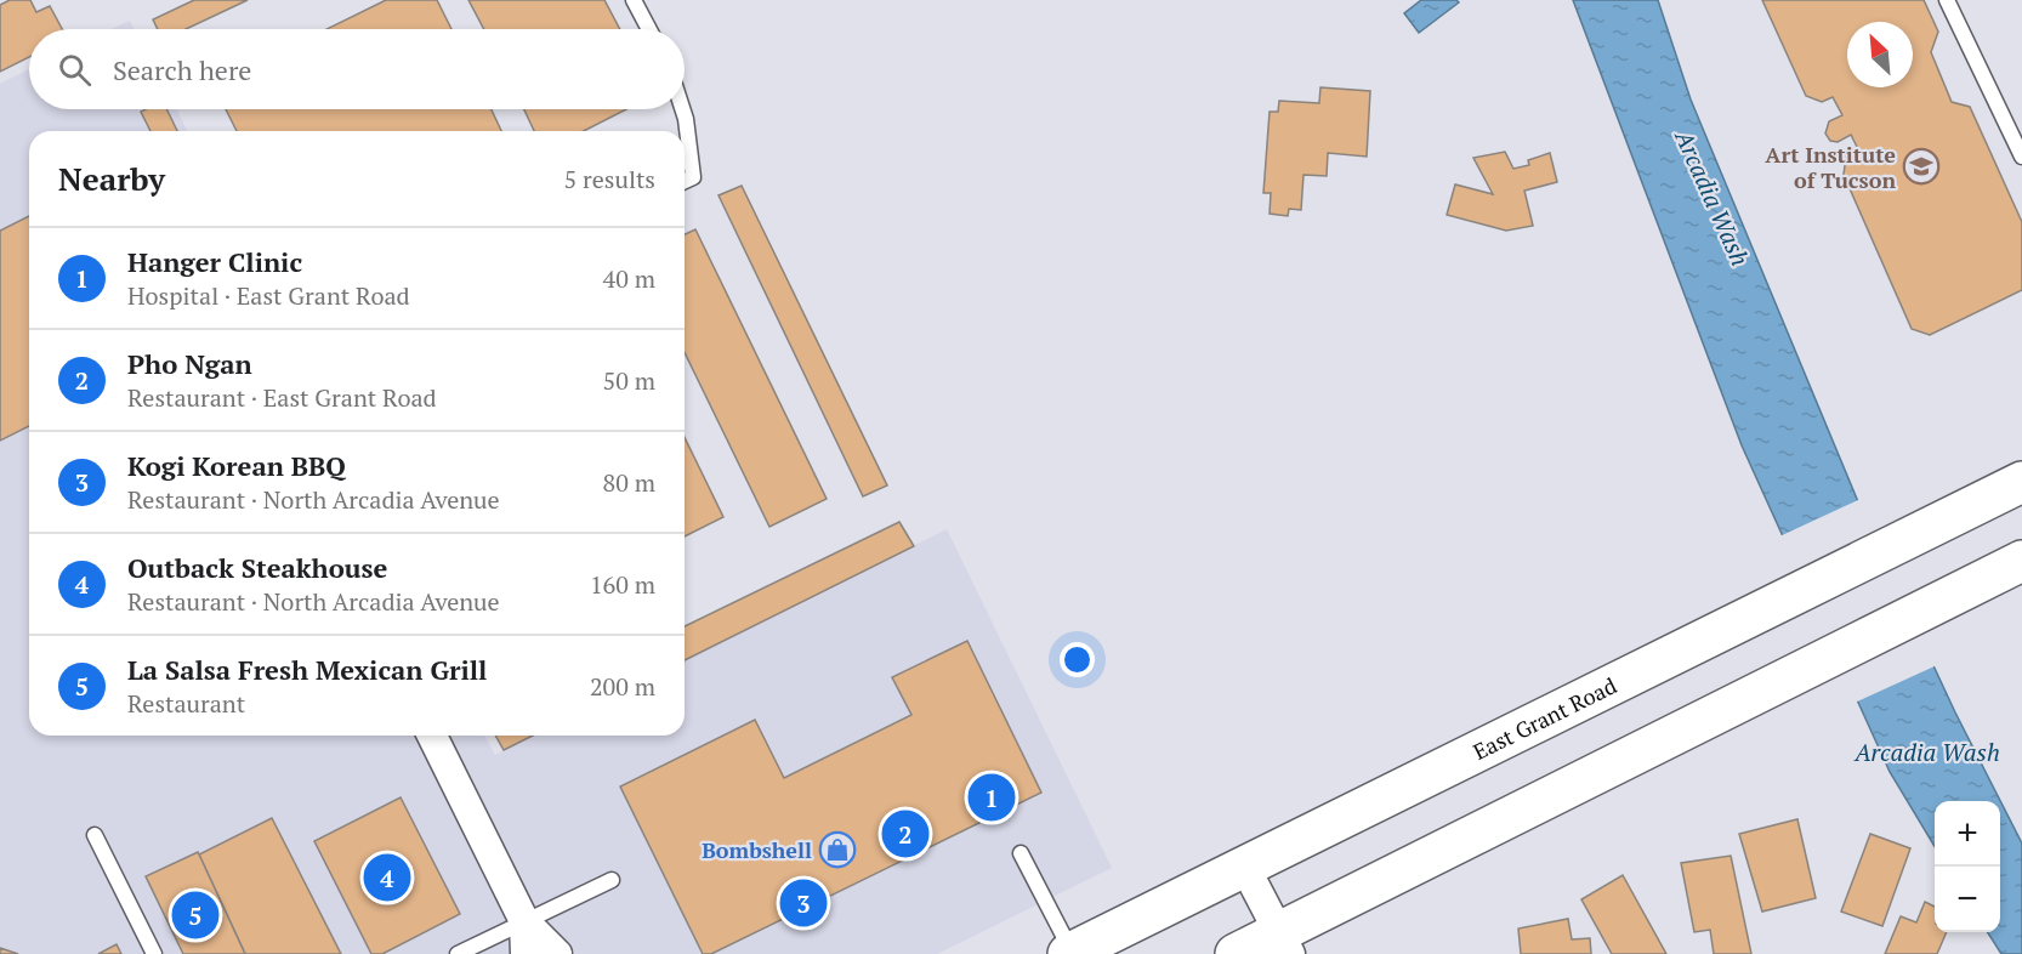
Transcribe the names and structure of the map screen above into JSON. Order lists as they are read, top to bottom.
{
  "streets": {
    "main road": ["East Grant Road"]
  },
  "water": ["Arcadia Wash"],
  "places": {
    "school or university": ["Art Institute of Tucson"],
    "shop": ["Bombshell"]
  },
  "north": "top left",
  "page": {
    "search": "Search here",
    "heading": ["Nearby", "5 results"],
    "list": [
      {
        "mark": "1",
        "name": "Hanger Clinic",
        "note": "Hospital · East Grant Road",
        "value": "40 m"
      },
      {
        "mark": "2",
        "name": "Pho Ngan",
        "note": "Restaurant · East Grant Road",
        "value": "50 m"
      },
      {
        "mark": "3",
        "name": "Kogi Korean BBQ",
        "note": "Restaurant · North Arcadia Avenue",
        "value": "80 m"
      },
      {
        "mark": "4",
        "name": "Outback Steakhouse",
        "note": "Restaurant · North Arcadia Avenue",
        "value": "160 m"
      },
      {
        "mark": "5",
        "name": "La Salsa Fresh Mexican Grill",
        "note": "Restaurant",
        "value": "200 m"
      }
    ],
    "pins": [
      "1",
      "2",
      "4",
      "3",
      "5"
    ],
    "map_buttons": ["+", "−"]
  }
}
